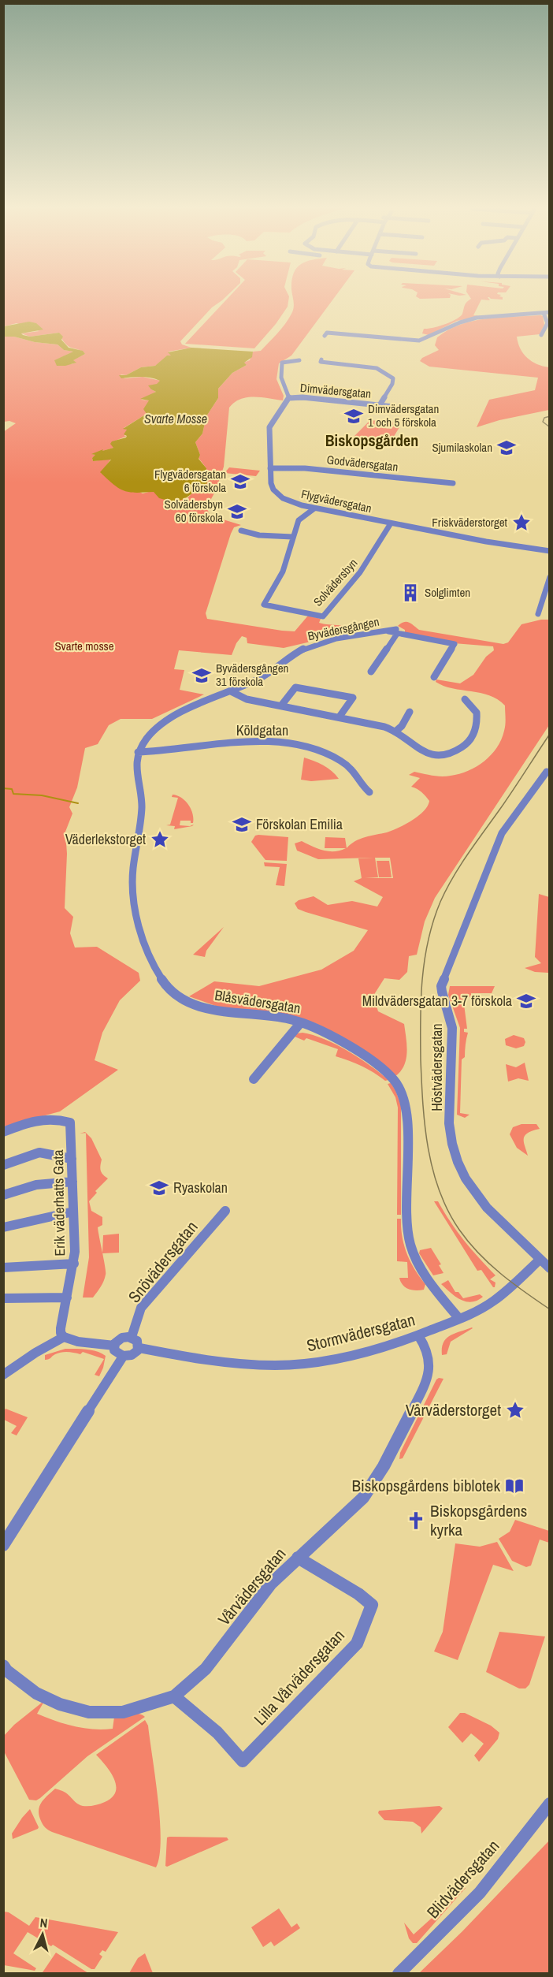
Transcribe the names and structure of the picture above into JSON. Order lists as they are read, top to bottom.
{
  "streets": {
    "street": [
      "Dimvädersgatan",
      "Godvädersgatan",
      "Flygvädersgatan",
      "Solvädersbyn",
      "Byvädersgången",
      "Köldgatan",
      "Blåsvädersgatan",
      "Höstvädersgatan",
      "Erik väderhatts Gata",
      "Snövädersgatan",
      "Stormvädersgatan",
      "Vårvädersgatan",
      "Lilla Vårvädersgatan",
      "Blidvädersgatan"
    ]
  },
  "crossings": [
    ["Dimvädersgatan", "Flygvädersgatan"],
    ["Godvädersgatan", "Flygvädersgatan"],
    ["Flygvädersgatan", "Solvädersbyn"],
    ["Köldgatan", "Blåsvädersgatan"],
    ["Blåsvädersgatan", "Stormvädersgatan"],
    ["Höstvädersgatan", "Stormvädersgatan"],
    ["Snövädersgatan", "Stormvädersgatan"],
    ["Stormvädersgatan", "Vårvädersgatan"],
    ["Vårvädersgatan", "Lilla Vårvädersgatan"]
  ],
  "districts": ["Biskopsgården"],
  "water": ["Svarte Mosse"],
  "parks": ["Svarte mosse"],
  "places": {
    "school or university": [
      "Dimvädersgatan 1 och 5 förskola",
      "Sjumilaskolan",
      "Flygvädersgatan 6 förskola",
      "Solvädersbyn 60 förskola",
      "Byvädersgången 31 förskola",
      "Förskolan Emilia",
      "Mildvädersgatan 3-7 förskola",
      "Ryaskolan"
    ],
    "place": ["Friskväderstorget", "Väderlekstorget", "Vårväderstorget"],
    "building": ["Solglimten"],
    "library": ["Biskopsgårdens biblotek"],
    "church": ["Biskopsgårdens kyrka"]
  },
  "north": "top"
}
